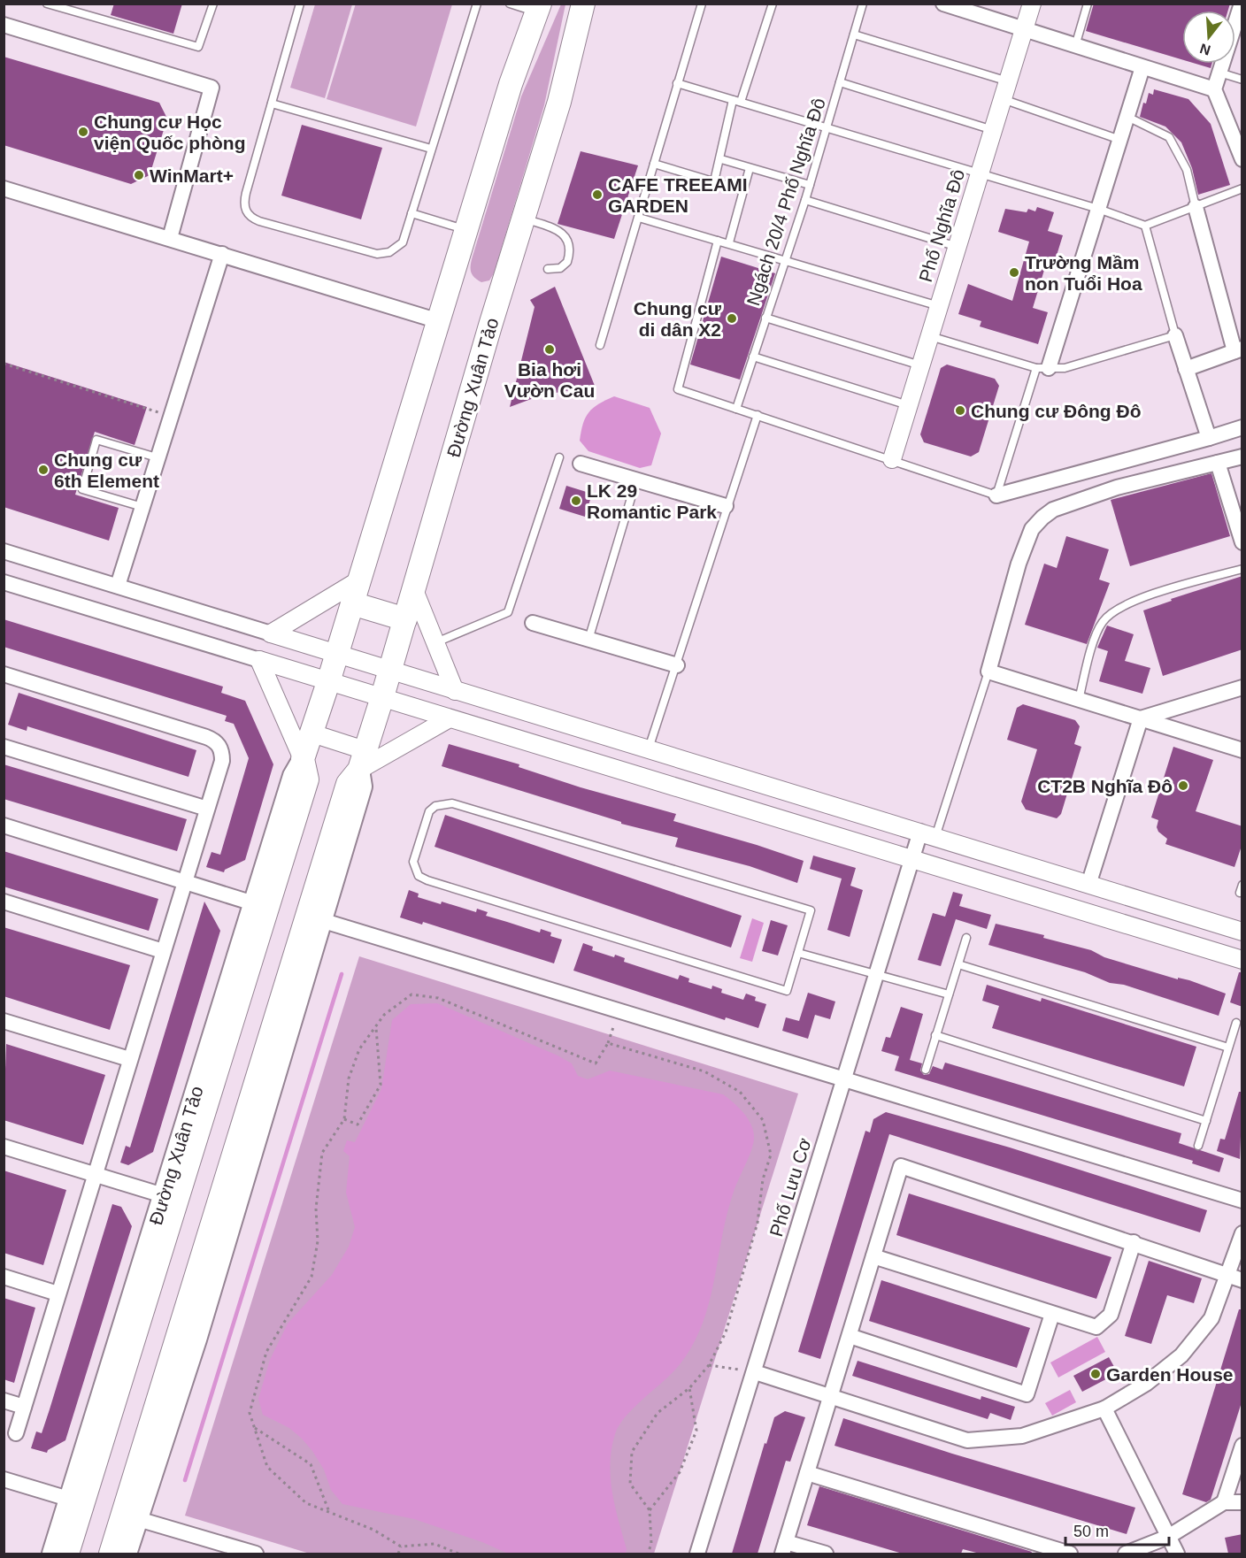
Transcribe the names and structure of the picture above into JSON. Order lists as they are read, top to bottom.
{
  "streets": {
    "main road": ["Đường Xuân Tảo"],
    "street": ["Phố Nghĩa Đô", "Phố Lưu Cơ"],
    "lane": ["Ngách 20/4 Phố Nghĩa Đô"]
  },
  "places": [
    "Chung cư Học viện Quốc phòng",
    "WinMart+",
    "CAFE TREEAMI GARDEN",
    "Trường Mầm non Tuổi Hoa",
    "Chung cư di dân X2",
    "Bia hơi Vườn Cau",
    "Chung cư Đông Đô",
    "Chung cư 6th Element",
    "LK 29 Romantic Park",
    "CT2B Nghĩa Đô",
    "Garden House"
  ],
  "scale_bar": "50 m",
  "north": "bottom"
}
